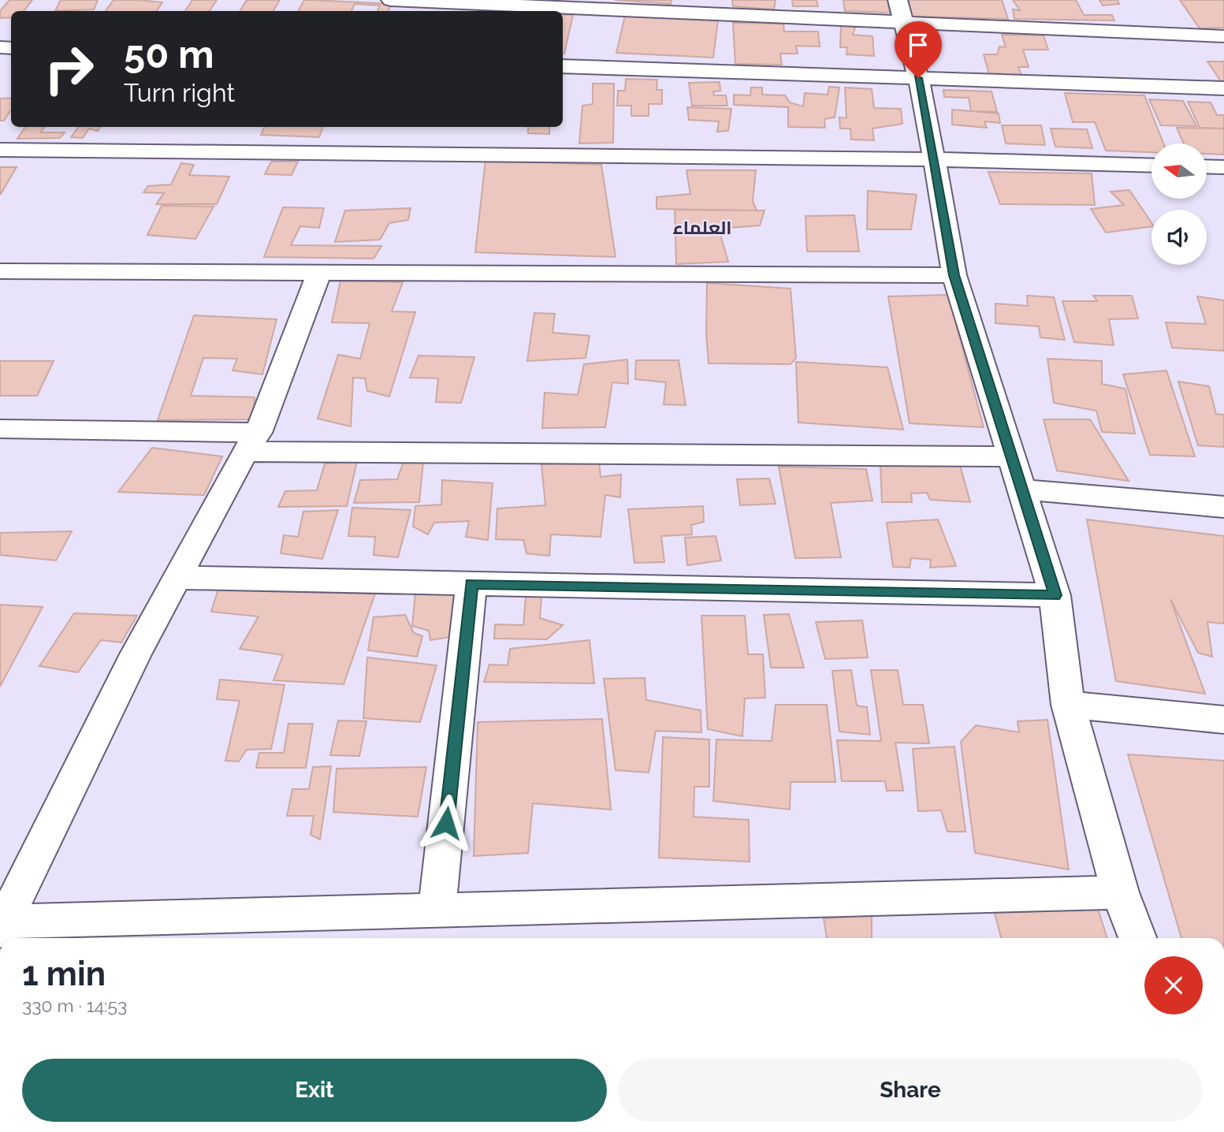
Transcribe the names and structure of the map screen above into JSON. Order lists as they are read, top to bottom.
{
  "districts": ["العلماء"],
  "north": "left",
  "page": {
    "turn": ["50 m", "Turn right"],
    "heading": ["1 min", "330 m · 14:53"],
    "buttons": ["Exit", "Share"]
  }
}
